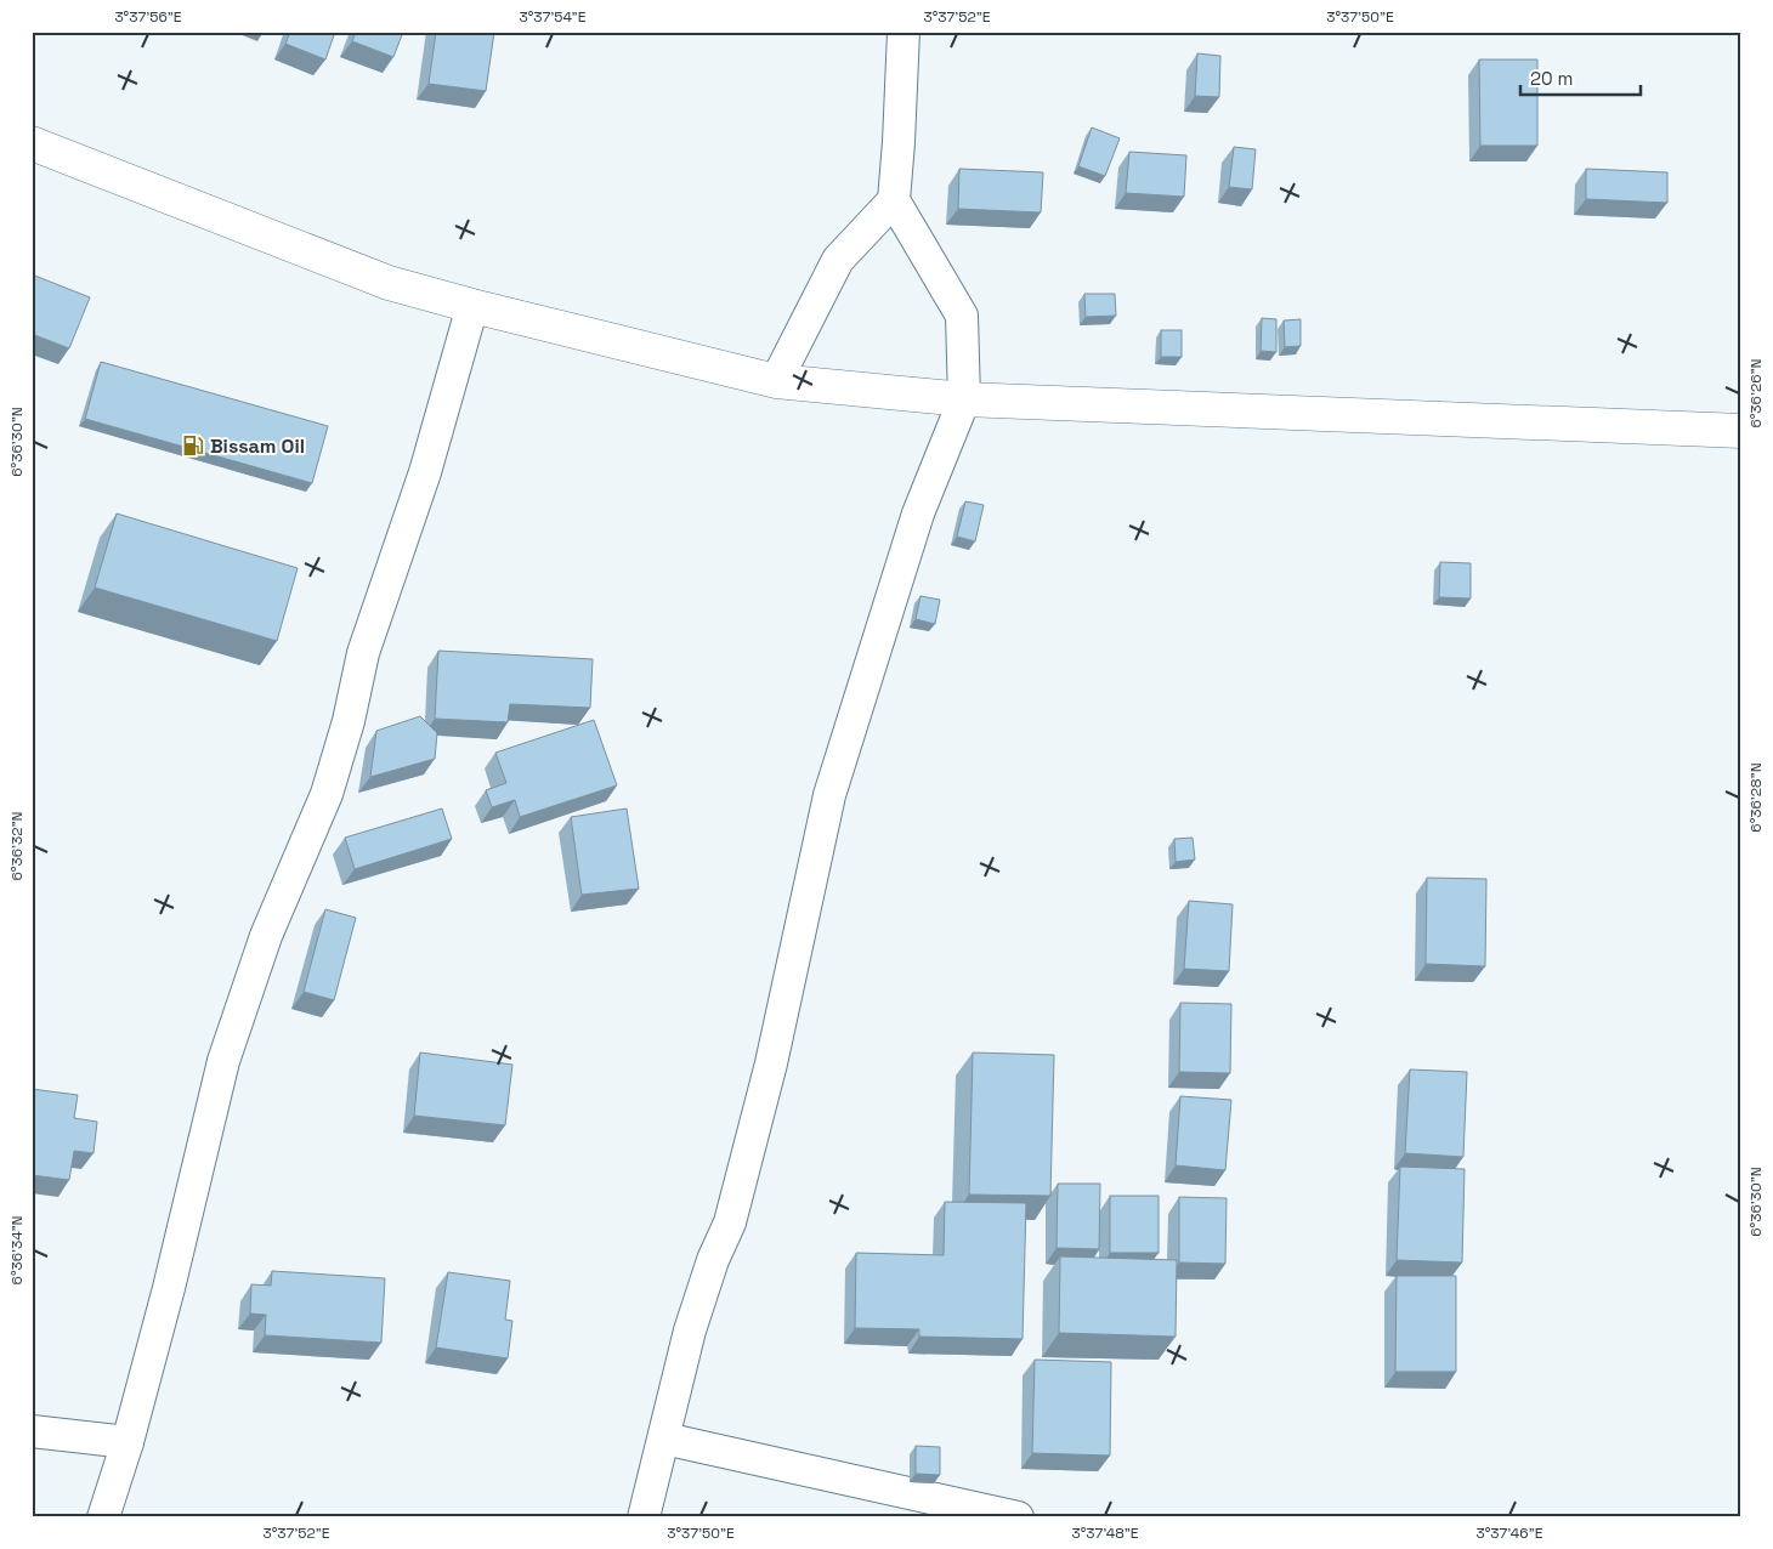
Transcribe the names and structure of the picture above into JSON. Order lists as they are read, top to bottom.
{
  "places": {
    "fuel station": ["Bissam Oil"]
  },
  "scale_bar": "20 m",
  "coordinates": [
    "3°37'56\"E",
    "3°37'54\"E",
    "3°37'52\"E",
    "3°37'50\"E",
    "6°36'26\"N",
    "6°36'30\"N",
    "6°36'28\"N",
    "6°36'32\"N",
    "6°36'34\"N",
    "3°37'48\"E",
    "3°37'46\"E"
  ]
}
